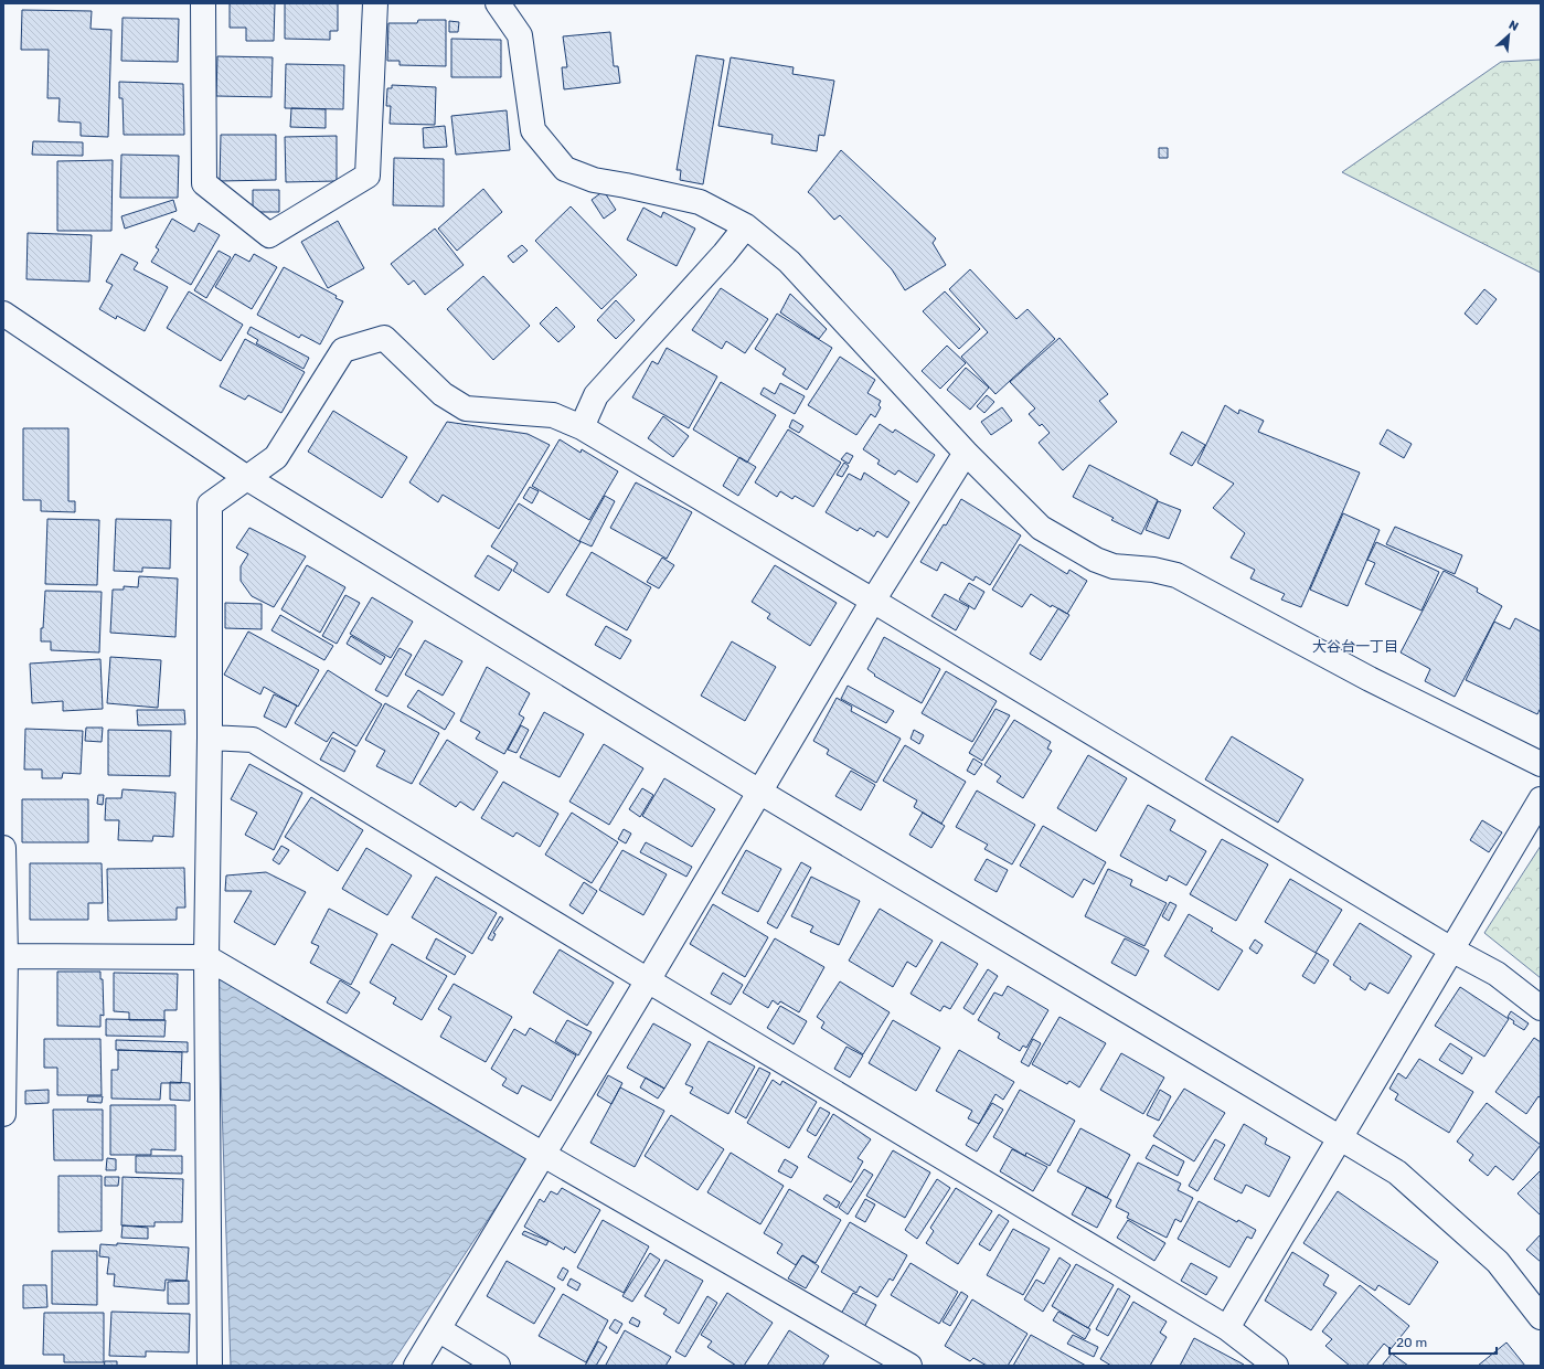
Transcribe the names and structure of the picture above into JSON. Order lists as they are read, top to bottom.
{
  "districts": ["大谷台一丁目"],
  "scale_bar": "20 m",
  "north": "top right"
}
